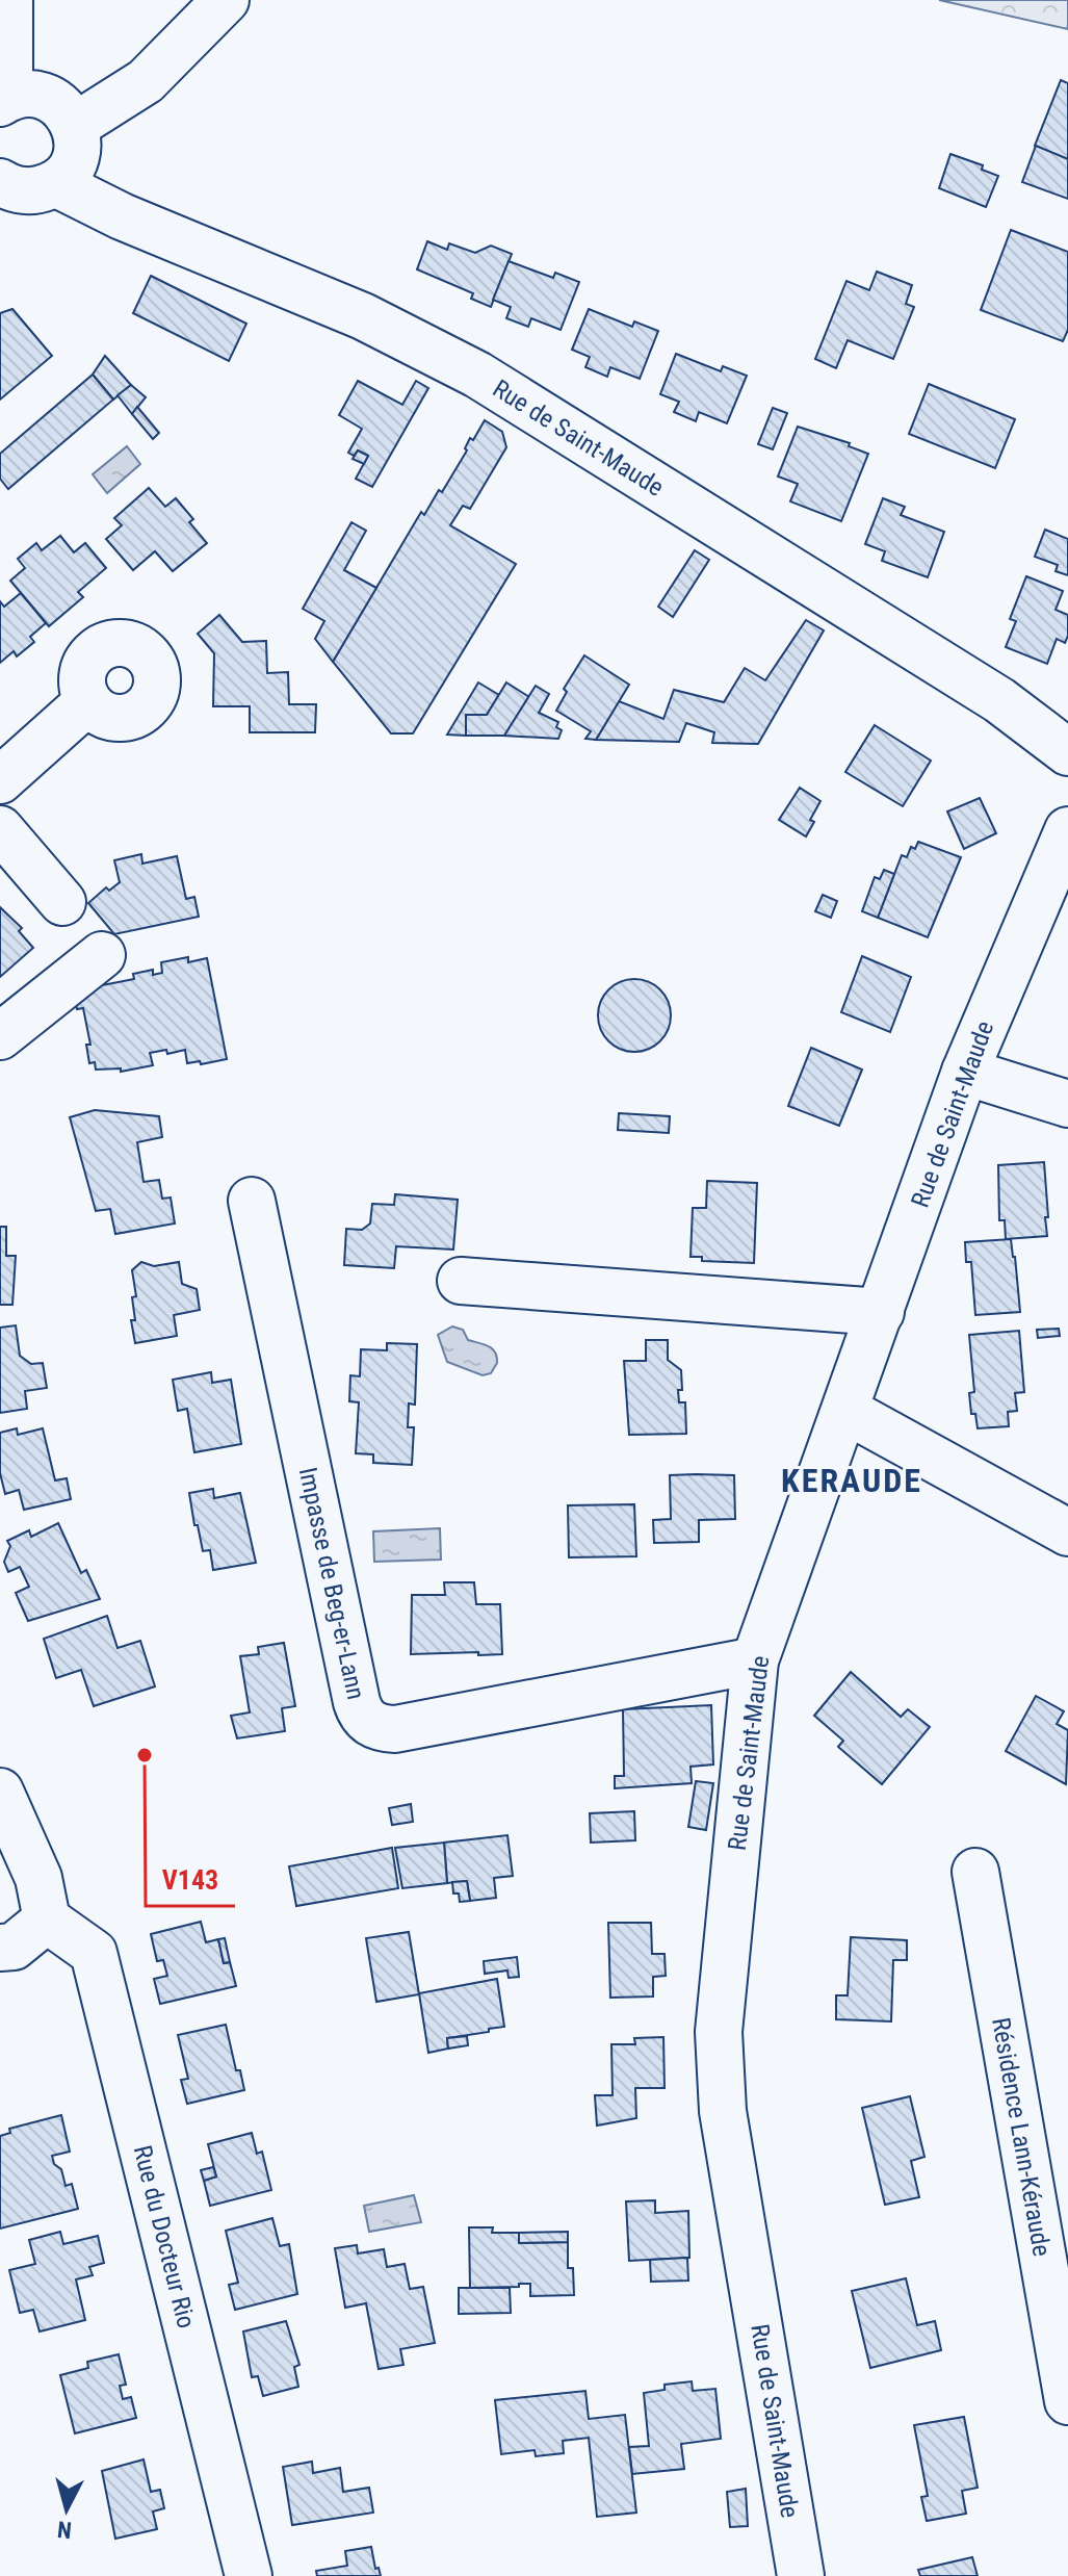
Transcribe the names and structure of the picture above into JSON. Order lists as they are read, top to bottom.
{
  "streets": {
    "street": [
      "Rue de Saint-Maude",
      "Impasse de Beg-er-Lann",
      "Résidence Lann-Kéraude",
      "Rue du Docteur Rio"
    ]
  },
  "crossings": [
    ["Rue de Saint-Maude", "Impasse de Beg-er-Lann"]
  ],
  "districts": ["KERAUDE"],
  "places": ["V143"],
  "north": "bottom"
}
